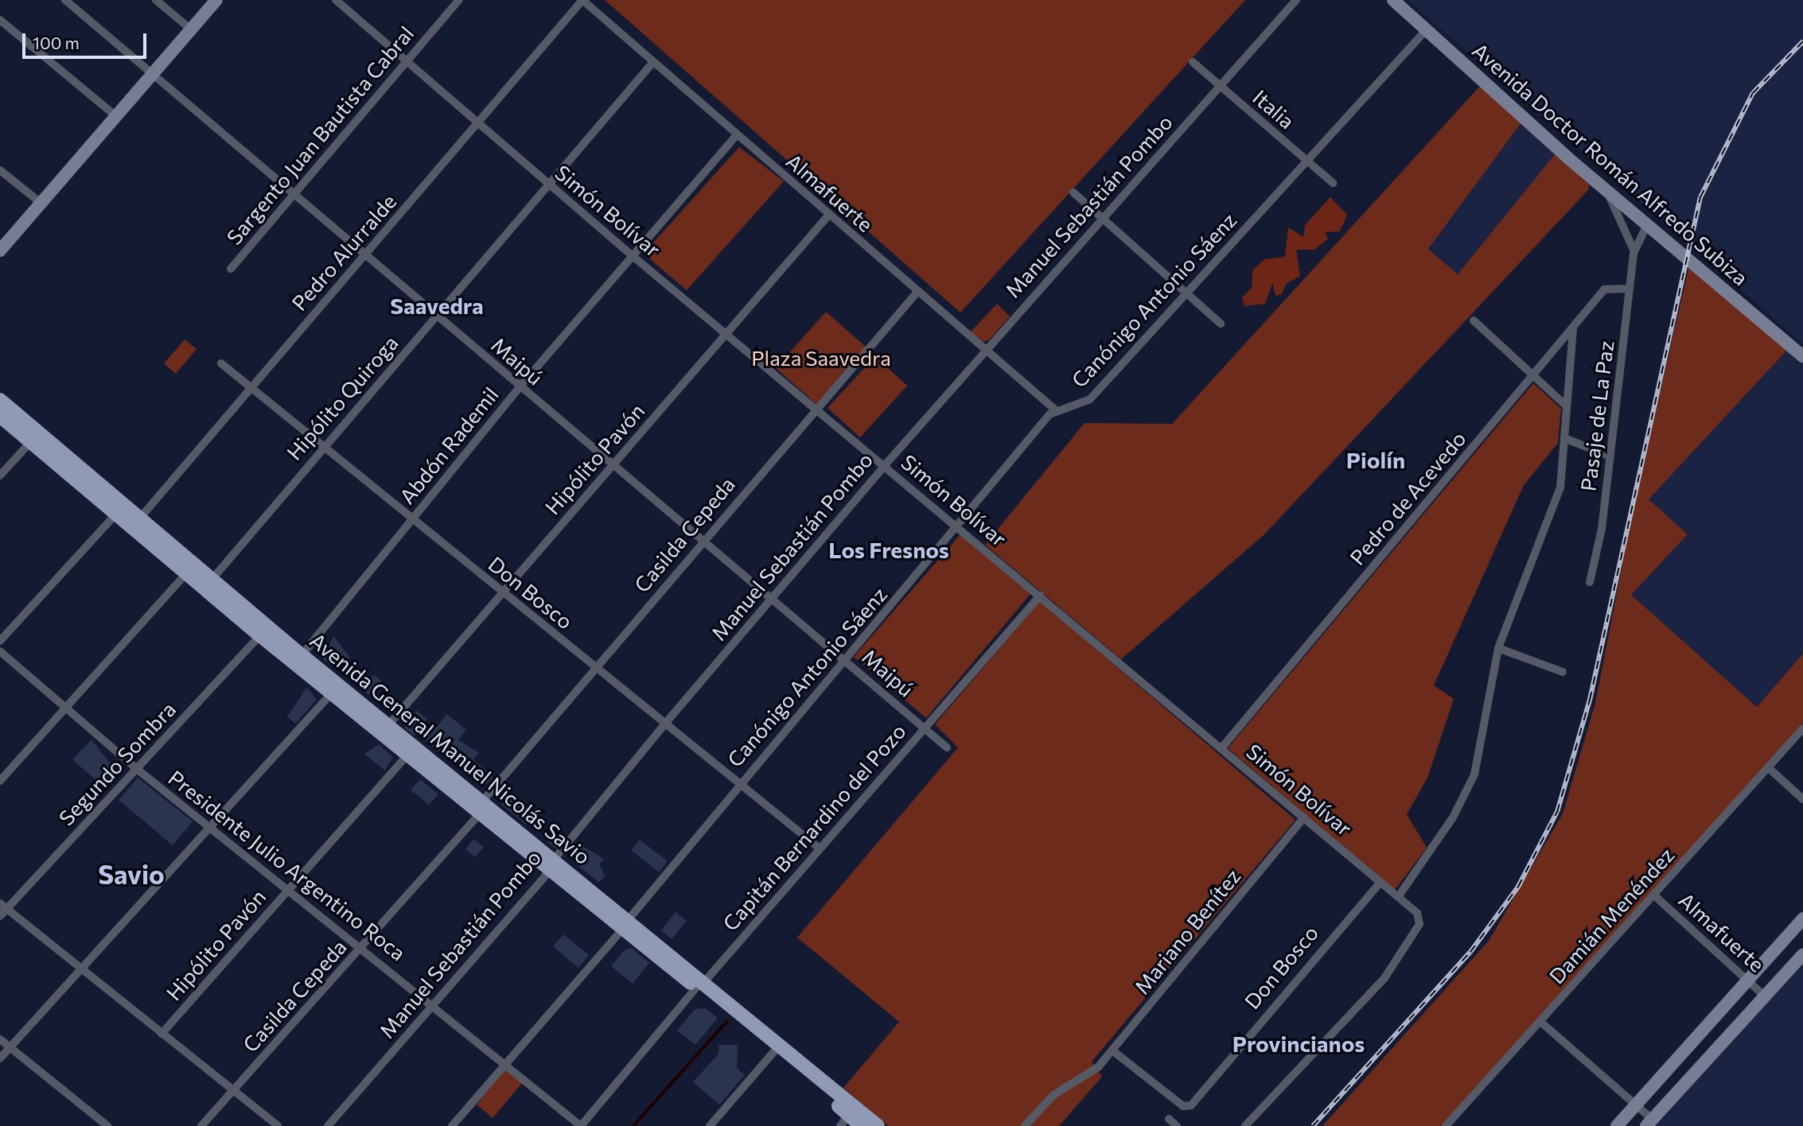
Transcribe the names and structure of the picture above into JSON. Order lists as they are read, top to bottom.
{
  "streets": {
    "main road": ["Avenida Doctor Román Alfredo Subiza", "Avenida General Manuel Nicolás Savio"],
    "street": [
      "Italia",
      "Sargento Juan Bautista Cabral",
      "Almafuerte",
      "Manuel Sebastián Pombo",
      "Simón Bolívar",
      "Pedro Alurralde",
      "Canónigo Antonio Sáenz",
      "Maipú",
      "Hipólito Quiroga",
      "Pasaje de La Paz",
      "Abdón Rademil",
      "Hipólito Pavón",
      "Pedro de Acevedo",
      "Casilda Cepeda",
      "Don Bosco",
      "Segundo Sombra",
      "Capitán Bernardino del Pozo",
      "Presidente Julio Argentino Roca",
      "Damián Menéndez",
      "Mariano Benítez"
    ]
  },
  "crossings": [
    ["Italia", "Manuel Sebastián Pombo"],
    ["Italia", "Canónigo Antonio Sáenz"],
    ["Sargento Juan Bautista Cabral", "Simón Bolívar"],
    ["Sargento Juan Bautista Cabral", "Maipú"],
    ["Avenida Doctor Román Alfredo Subiza", "Canónigo Antonio Sáenz"],
    ["Avenida Doctor Román Alfredo Subiza", "Pasaje de La Paz"],
    ["Almafuerte", "Manuel Sebastián Pombo"],
    ["Almafuerte", "Pedro Alurralde"],
    ["Almafuerte", "Canónigo Antonio Sáenz"],
    ["Almafuerte", "Hipólito Quiroga"],
    ["Almafuerte", "Abdón Rademil"],
    ["Almafuerte", "Hipólito Pavón"],
    ["Almafuerte", "Casilda Cepeda"],
    ["Almafuerte", "Damián Menéndez"],
    ["Manuel Sebastián Pombo", "Simón Bolívar"],
    ["Manuel Sebastián Pombo", "Maipú"],
    ["Manuel Sebastián Pombo", "Don Bosco"],
    ["Manuel Sebastián Pombo", "Avenida General Manuel Nicolás Savio"],
    ["Manuel Sebastián Pombo", "Presidente Julio Argentino Roca"],
    ["Simón Bolívar", "Pedro Alurralde"],
    ["Simón Bolívar", "Canónigo Antonio Sáenz"],
    ["Simón Bolívar", "Hipólito Quiroga"],
    ["Simón Bolívar", "Abdón Rademil"],
    ["Simón Bolívar", "Hipólito Pavón"],
    ["Simón Bolívar", "Pedro de Acevedo"],
    ["Simón Bolívar", "Casilda Cepeda"],
    ["Simón Bolívar", "Don Bosco"],
    ["Simón Bolívar", "Capitán Bernardino del Pozo"],
    ["Simón Bolívar", "Mariano Benítez"],
    ["Pedro Alurralde", "Maipú"],
    ["Pedro Alurralde", "Don Bosco"],
    ["Pedro Alurralde", "Avenida General Manuel Nicolás Savio"],
    ["Canónigo Antonio Sáenz", "Maipú"],
    ["Canónigo Antonio Sáenz", "Don Bosco"],
    ["Canónigo Antonio Sáenz", "Avenida General Manuel Nicolás Savio"],
    ["Canónigo Antonio Sáenz", "Presidente Julio Argentino Roca"],
    ["Maipú", "Hipólito Quiroga"],
    ["Maipú", "Abdón Rademil"],
    ["Maipú", "Hipólito Pavón"],
    ["Maipú", "Casilda Cepeda"],
    ["Maipú", "Capitán Bernardino del Pozo"],
    ["Hipólito Quiroga", "Don Bosco"],
    ["Hipólito Quiroga", "Avenida General Manuel Nicolás Savio"],
    ["Pasaje de La Paz", "Pedro de Acevedo"],
    ["Abdón Rademil", "Don Bosco"],
    ["Abdón Rademil", "Avenida General Manuel Nicolás Savio"],
    ["Hipólito Pavón", "Don Bosco"],
    ["Hipólito Pavón", "Avenida General Manuel Nicolás Savio"],
    ["Hipólito Pavón", "Presidente Julio Argentino Roca"],
    ["Casilda Cepeda", "Don Bosco"],
    ["Casilda Cepeda", "Avenida General Manuel Nicolás Savio"],
    ["Casilda Cepeda", "Presidente Julio Argentino Roca"],
    ["Don Bosco", "Capitán Bernardino del Pozo"],
    ["Don Bosco", "Mariano Benítez"],
    ["Avenida General Manuel Nicolás Savio", "Segundo Sombra"],
    ["Avenida General Manuel Nicolás Savio", "Capitán Bernardino del Pozo"],
    ["Segundo Sombra", "Presidente Julio Argentino Roca"],
    ["Capitán Bernardino del Pozo", "Presidente Julio Argentino Roca"]
  ],
  "districts": [
    "Saavedra",
    "Piolín",
    "Los Fresnos",
    "Savio",
    "Provincianos"
  ],
  "parks": ["Plaza Saavedra"],
  "scale_bar": "100 m"
}
